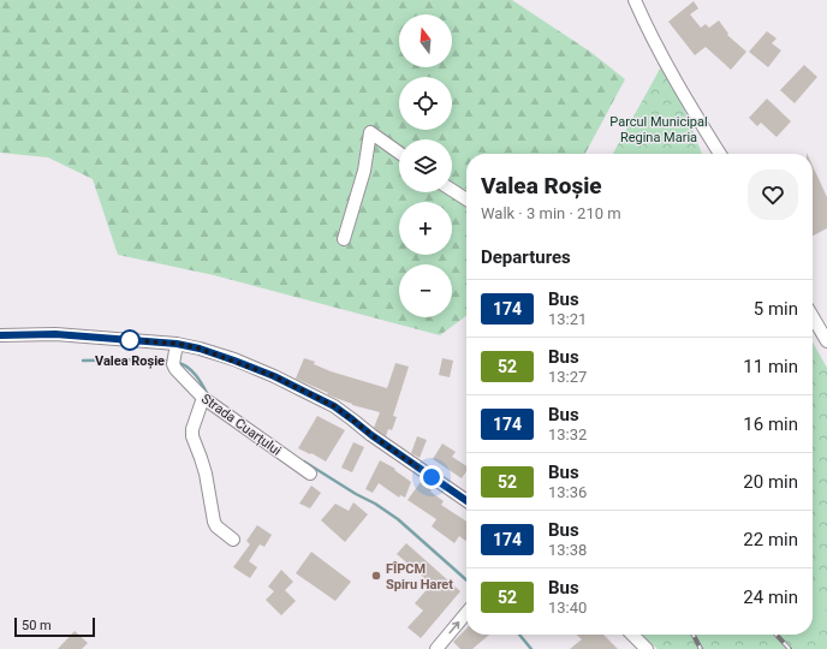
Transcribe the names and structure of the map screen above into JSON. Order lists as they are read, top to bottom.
{
  "streets": {
    "street": ["Strada Cuarțului"]
  },
  "parks": ["Parcul Municipal Regina Maria"],
  "places": ["Valea Roșie", "FÎPCM Spiru Haret"],
  "lines": ["bus line 174"],
  "scale_bar": "50 m",
  "north": "top",
  "page": {
    "map_buttons": ["+", "−"],
    "heading": [
      ["Valea Roșie", "Walk · 3 min · 210 m"],
      "Departures"
    ],
    "list": [
      {
        "mark": "174",
        "name": "Bus",
        "note": "13:21",
        "value": "5 min"
      },
      {
        "mark": "52",
        "name": "Bus",
        "note": "13:27",
        "value": "11 min"
      },
      {
        "mark": "174",
        "name": "Bus",
        "note": "13:32",
        "value": "16 min"
      },
      {
        "mark": "52",
        "name": "Bus",
        "note": "13:36",
        "value": "20 min"
      },
      {
        "mark": "174",
        "name": "Bus",
        "note": "13:38",
        "value": "22 min"
      },
      {
        "mark": "52",
        "name": "Bus",
        "note": "13:40",
        "value": "24 min"
      }
    ],
    "scale": "50 m"
  }
}
